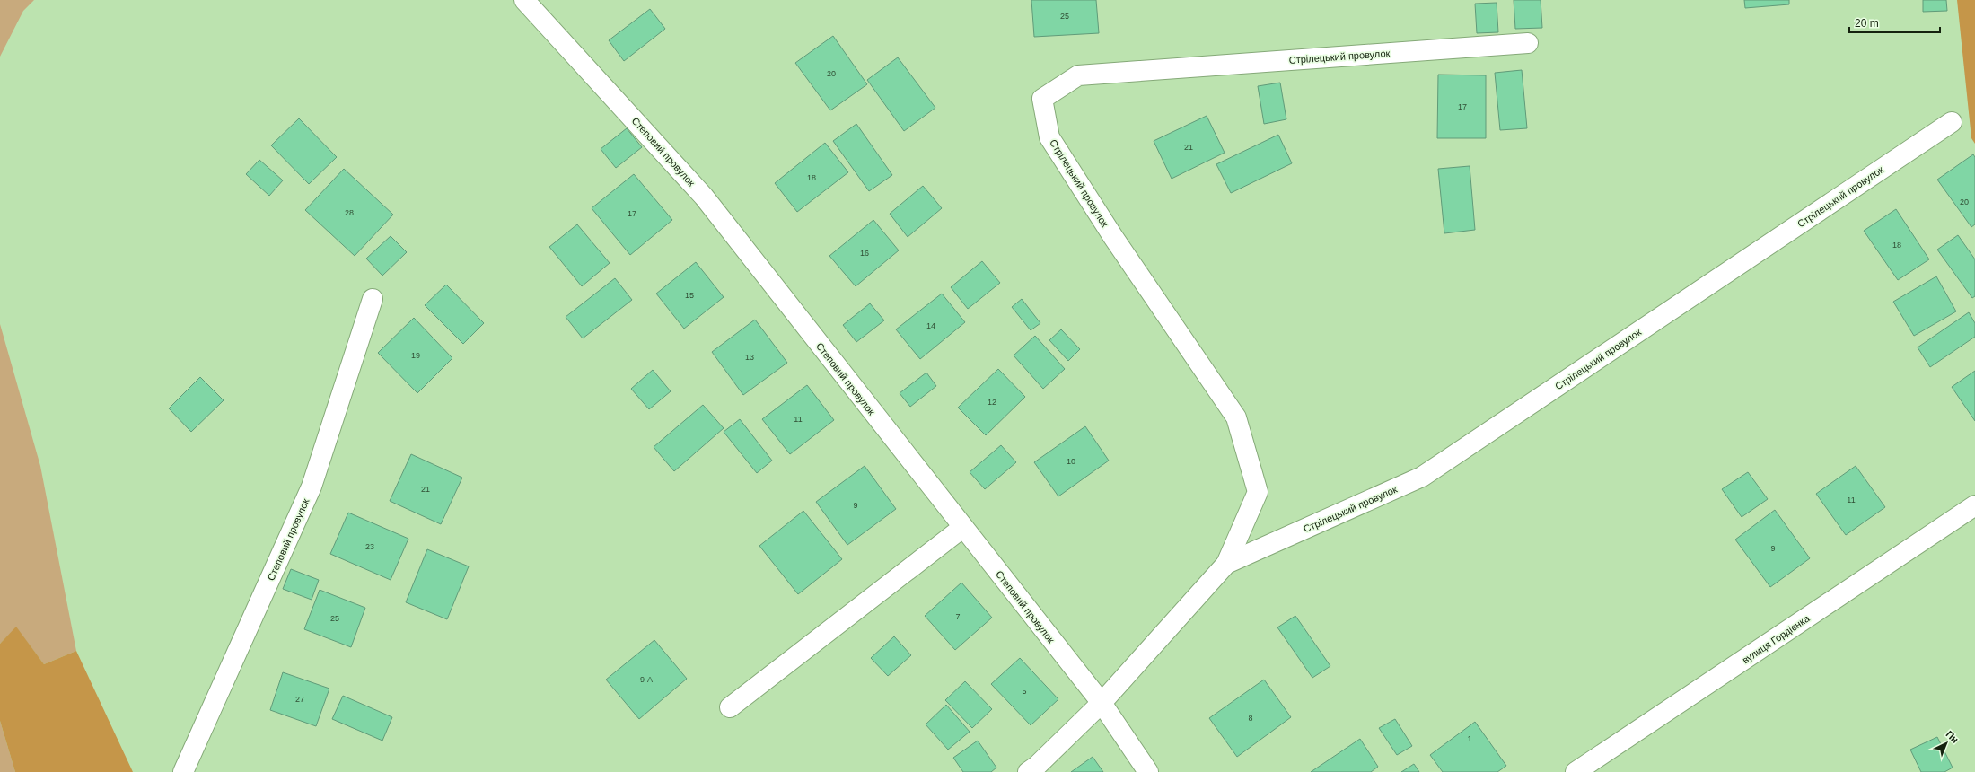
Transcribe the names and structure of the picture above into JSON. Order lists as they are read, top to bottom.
{
  "streets": {
    "street": ["Стрілецький провулок", "Степовий провулок", "вулиця Гордієнка"]
  },
  "crossings": [
    ["Стрілецький провулок", "Степовий провулок"]
  ],
  "house_numbers": [
    "25",
    "20",
    "17",
    "21",
    "18",
    "20",
    "28",
    "17",
    "18",
    "16",
    "15",
    "14",
    "19",
    "13",
    "12",
    "11",
    "10",
    "21",
    "11",
    "9",
    "23",
    "9",
    "7",
    "25",
    "9-А",
    "5",
    "27",
    "8",
    "1"
  ],
  "scale_bar": "20 m",
  "north": "top right"
}
